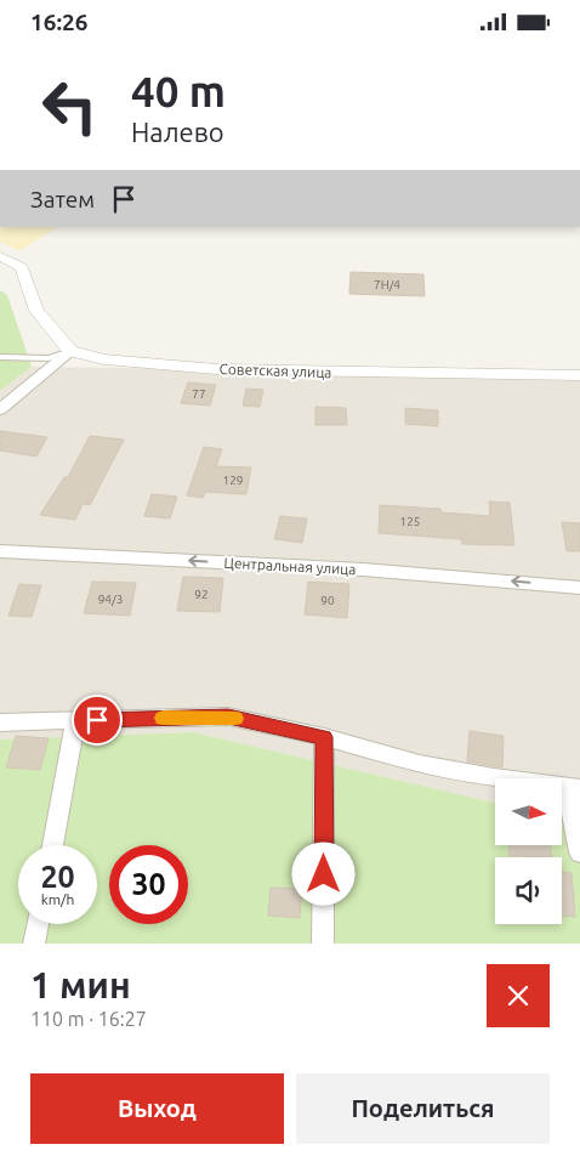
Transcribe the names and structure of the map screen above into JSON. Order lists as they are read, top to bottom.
{
  "streets": {
    "street": ["Советская улица", "Центральная улица"]
  },
  "one_way": ["Центральная улица"],
  "house_numbers": [
    "7Н/4",
    "77",
    "129",
    "125",
    "92",
    "94/3",
    "90"
  ],
  "north": "right",
  "page": {
    "status": "16:26",
    "turn": ["40 m", "Налево"],
    "then": "Затем",
    "speed": "20 km/h",
    "limit": "30",
    "heading": ["1 мин", "110 m · 16:27"],
    "buttons": ["Выход", "Поделиться"]
  }
}
